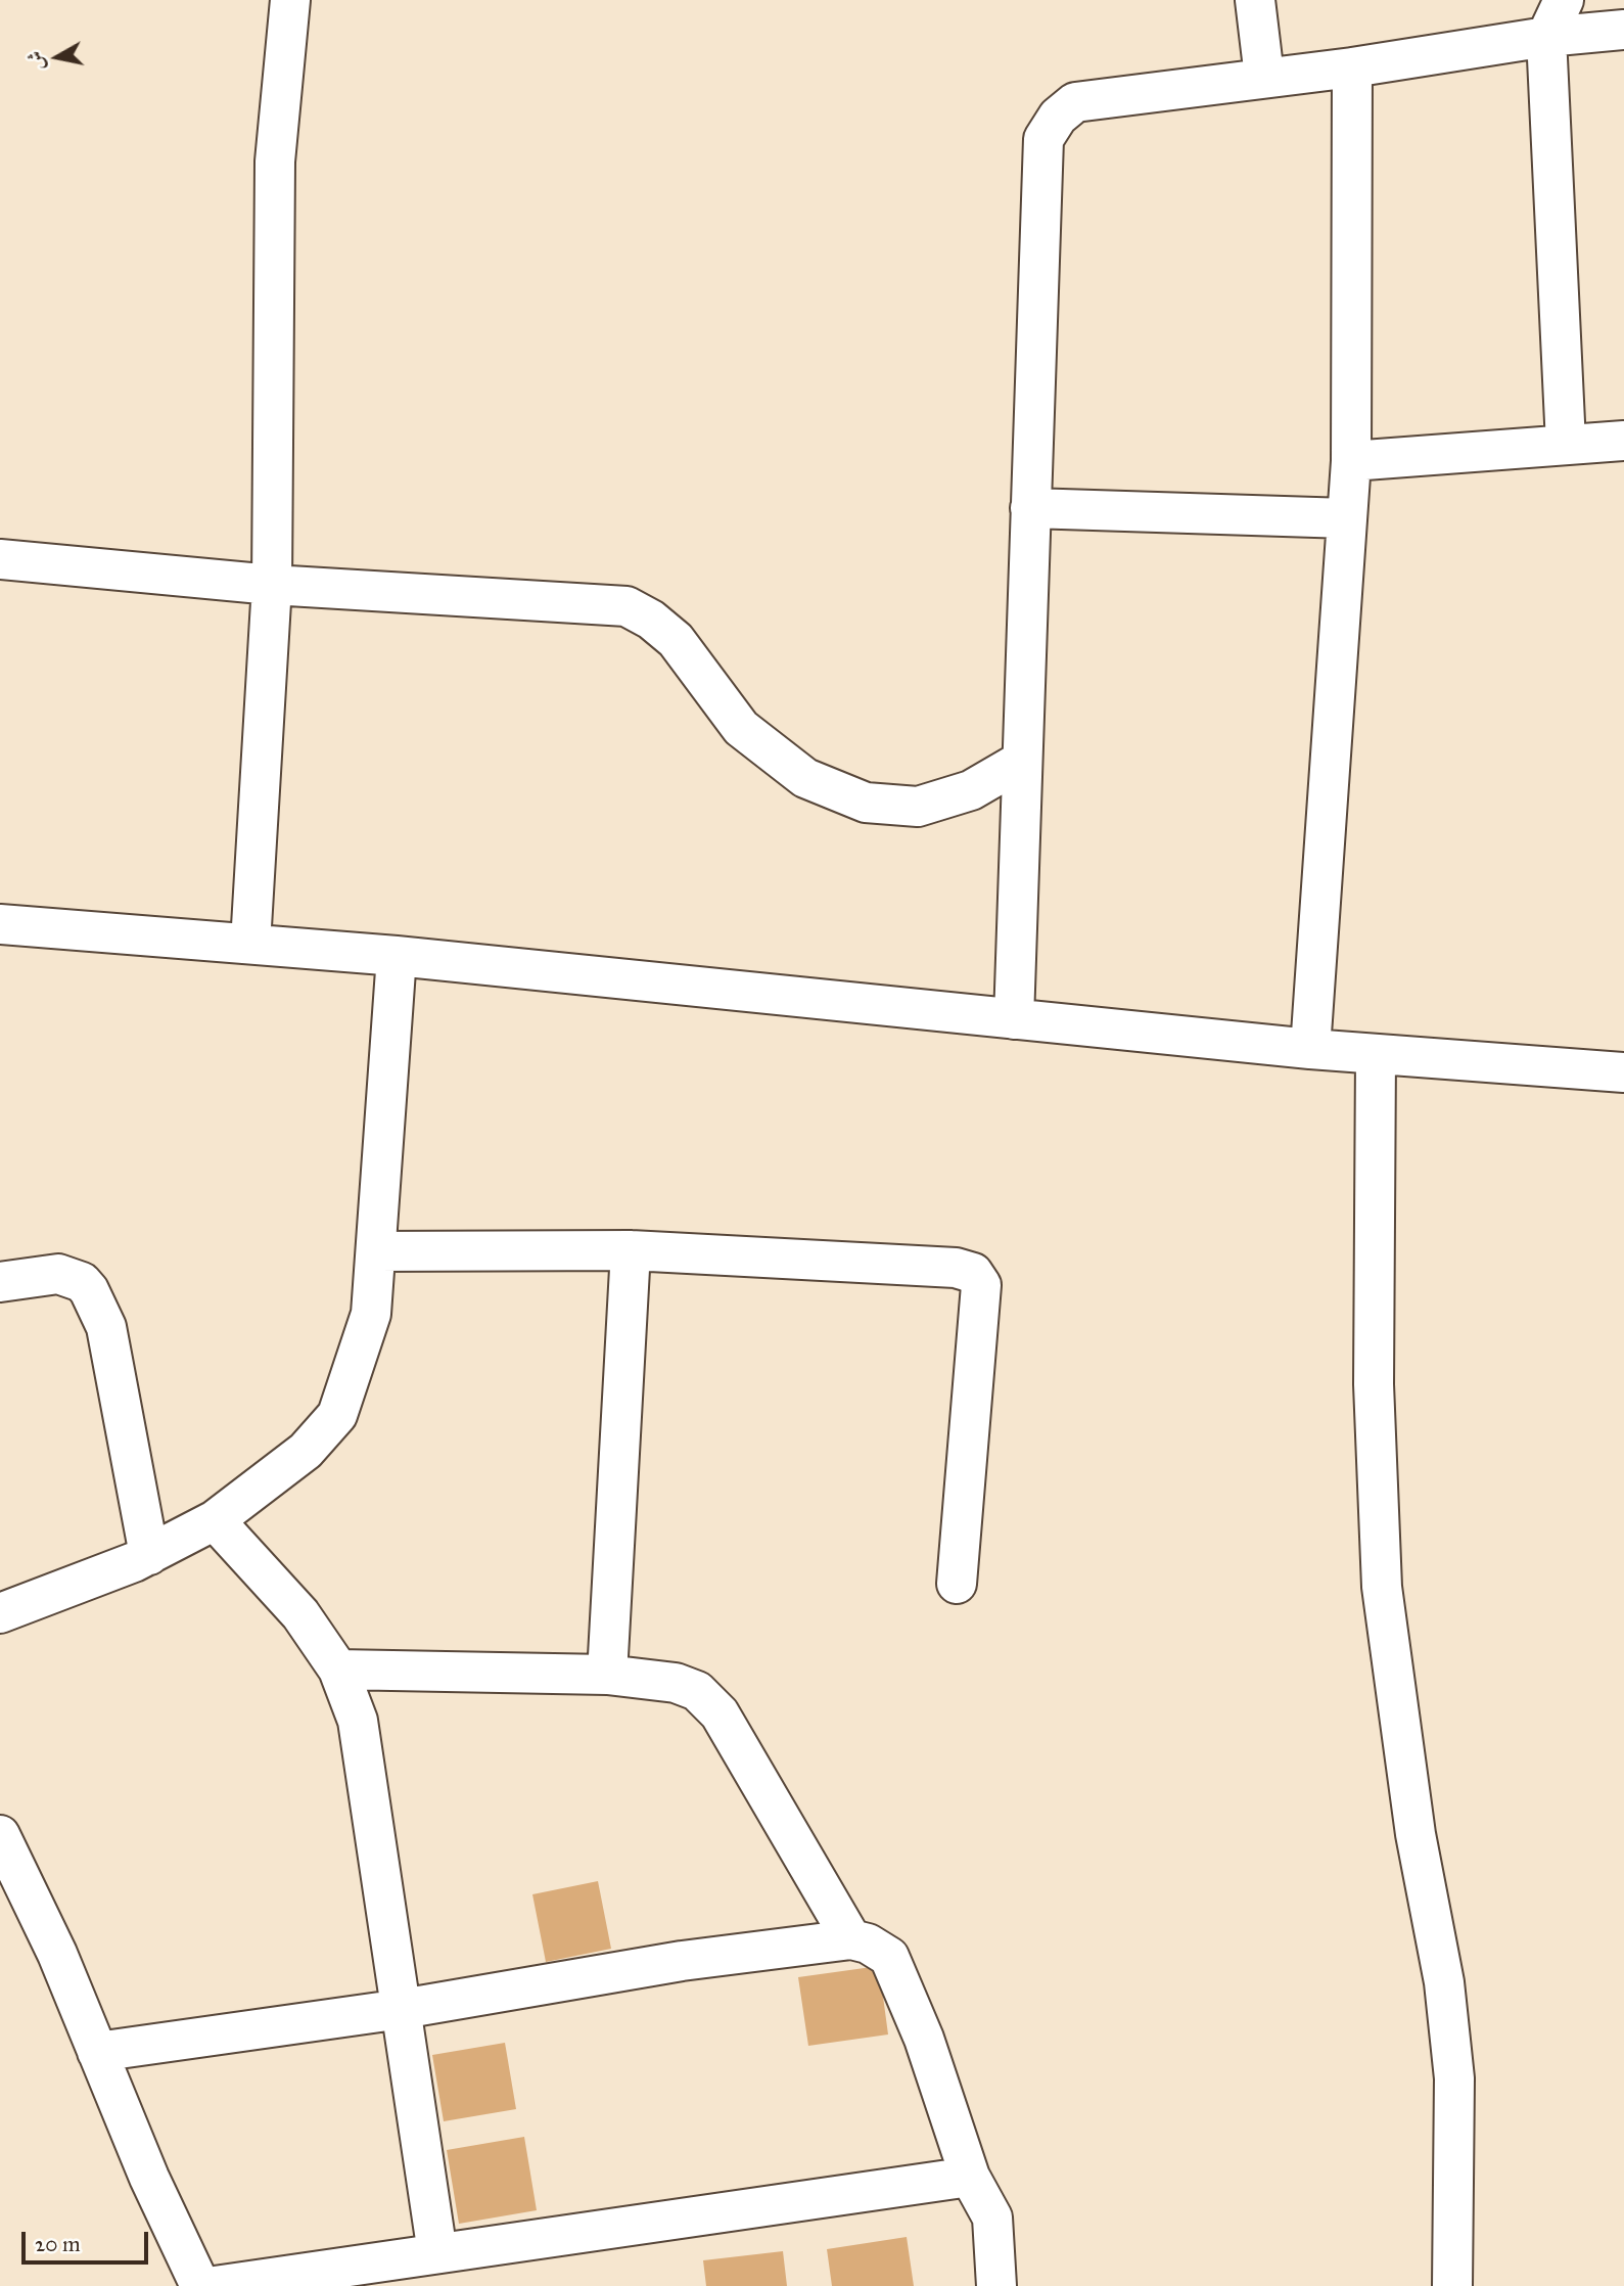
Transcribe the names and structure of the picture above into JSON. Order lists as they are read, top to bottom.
{
  "scale_bar": "20 m",
  "north": "left"
}
